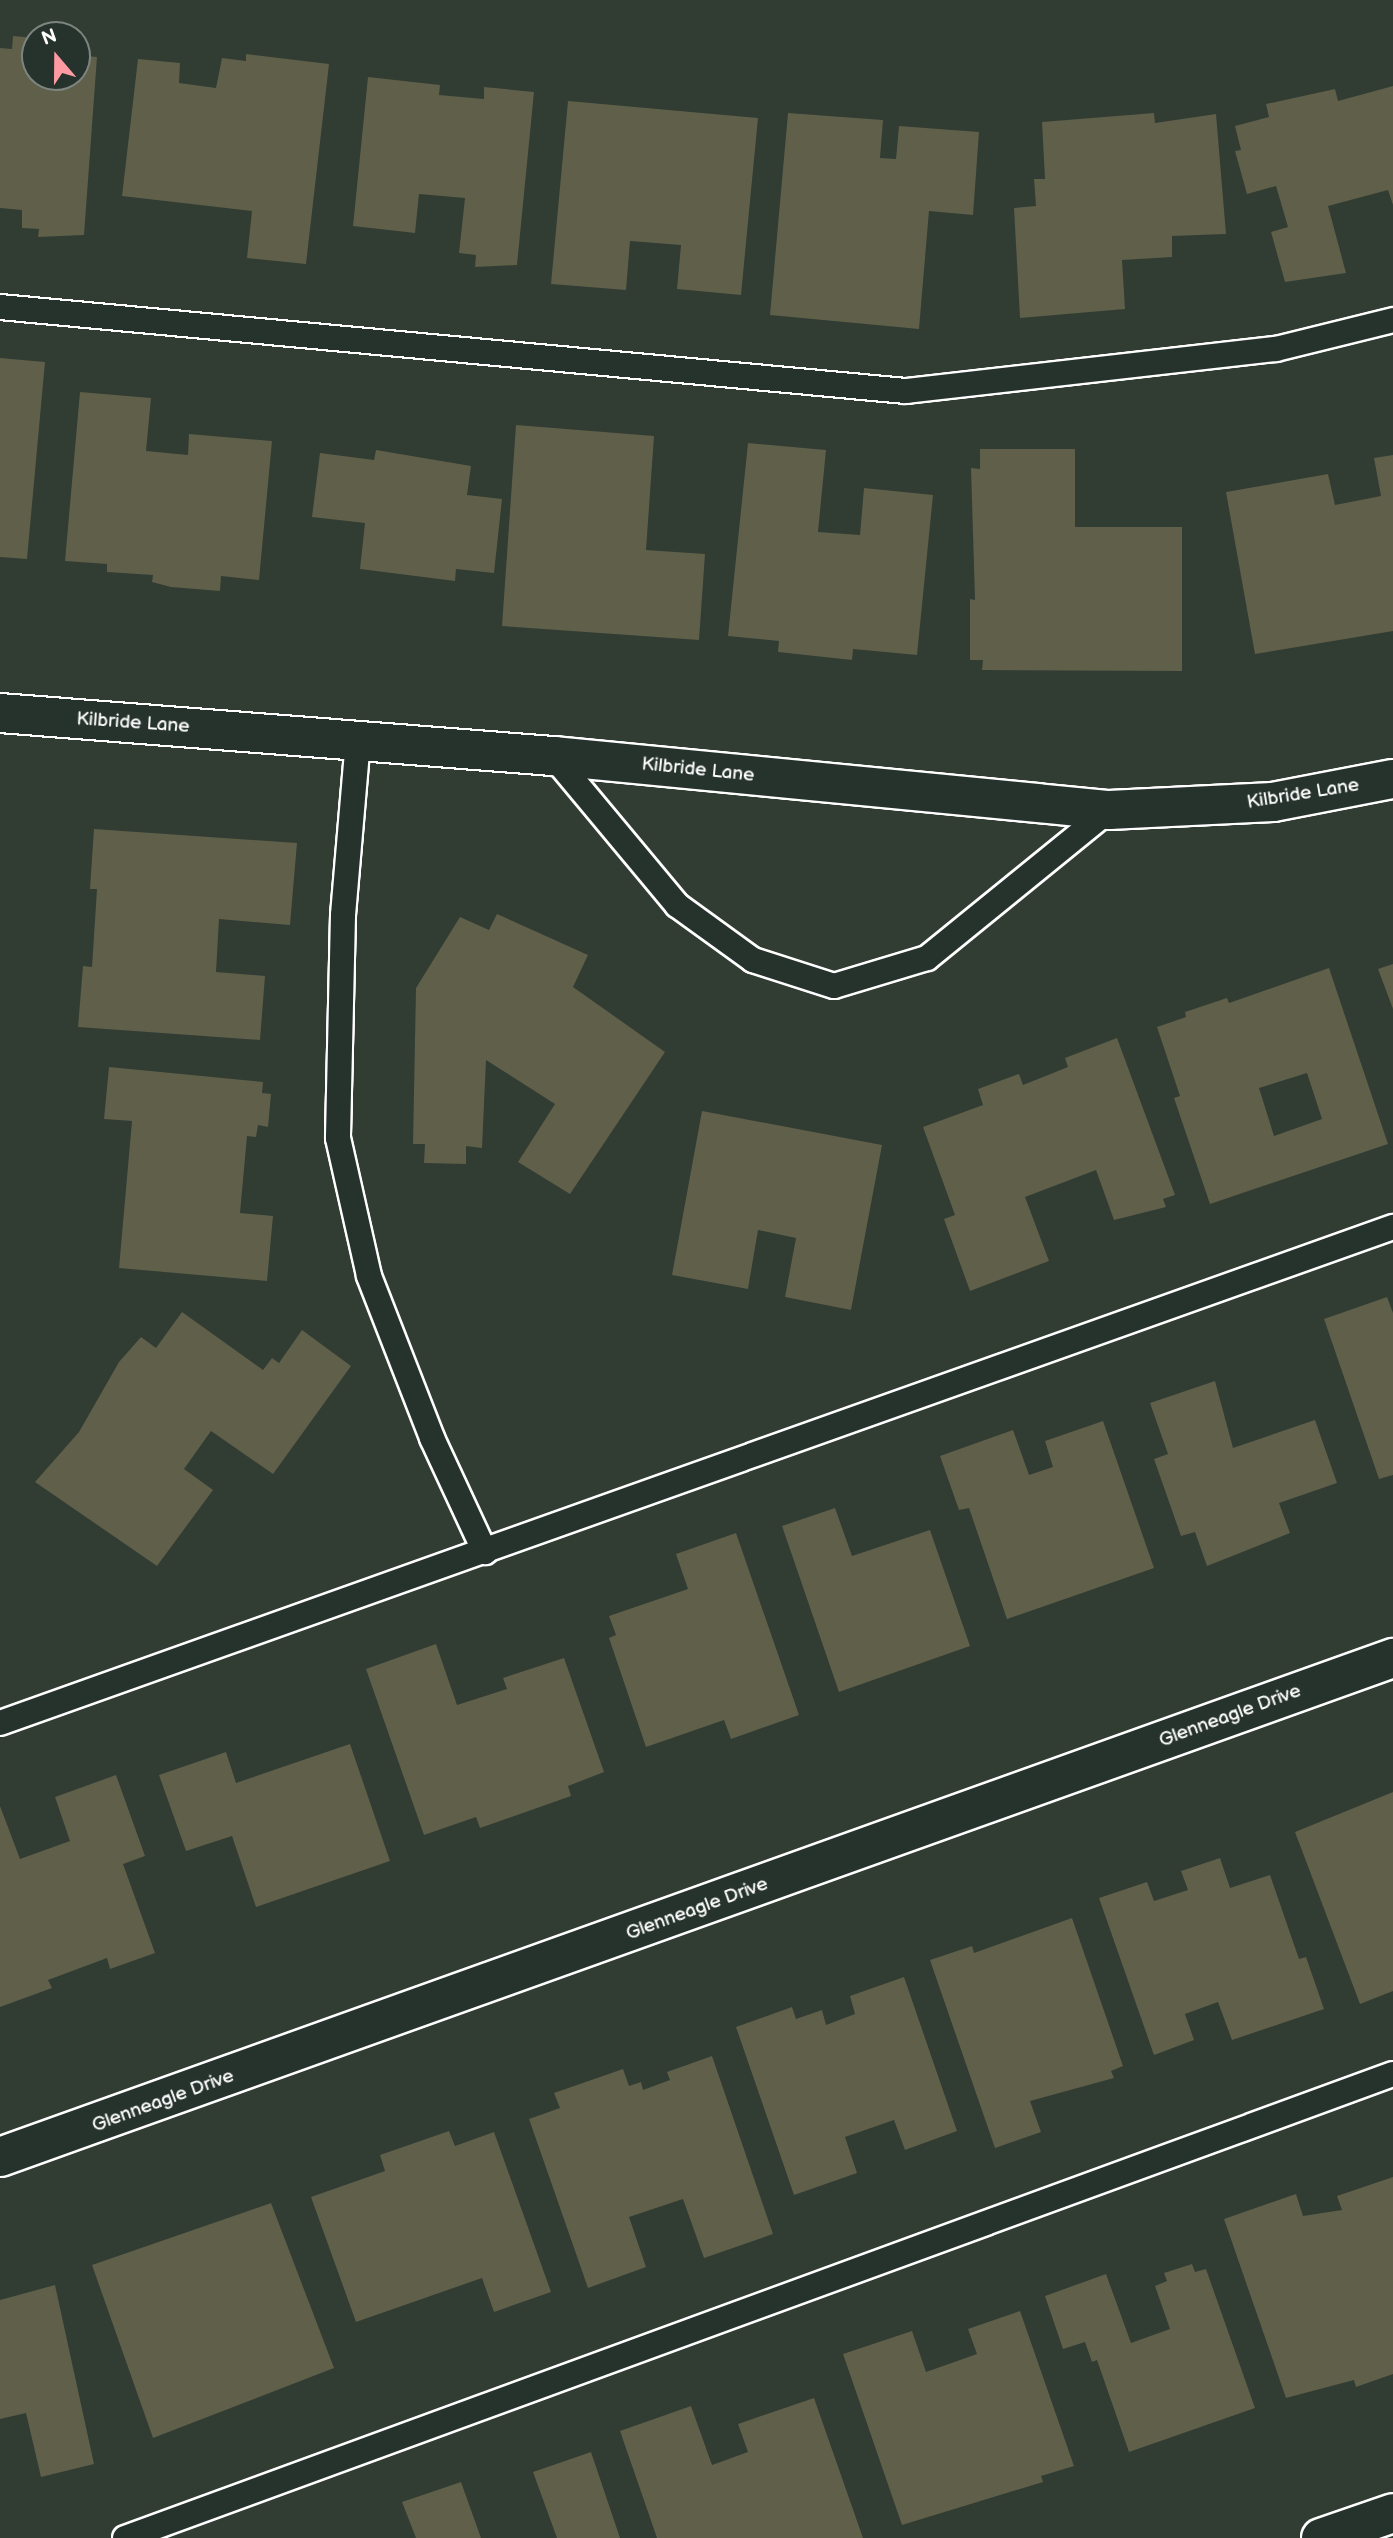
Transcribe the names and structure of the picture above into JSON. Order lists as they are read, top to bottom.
{
  "streets": {
    "street": ["Kilbride Lane", "Glenneagle Drive"]
  },
  "north": "top"
}
